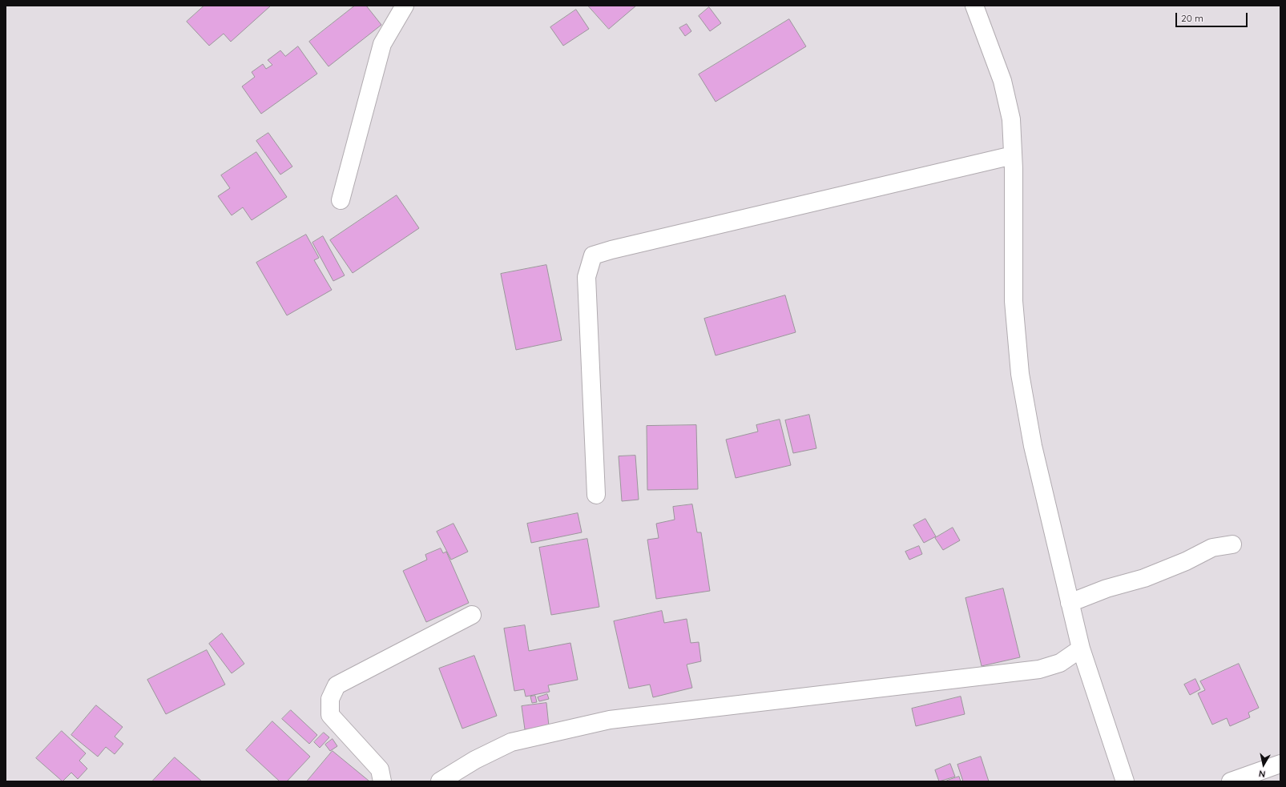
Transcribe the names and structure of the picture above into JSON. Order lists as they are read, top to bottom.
{
  "scale_bar": "20 m",
  "north": "bottom"
}
